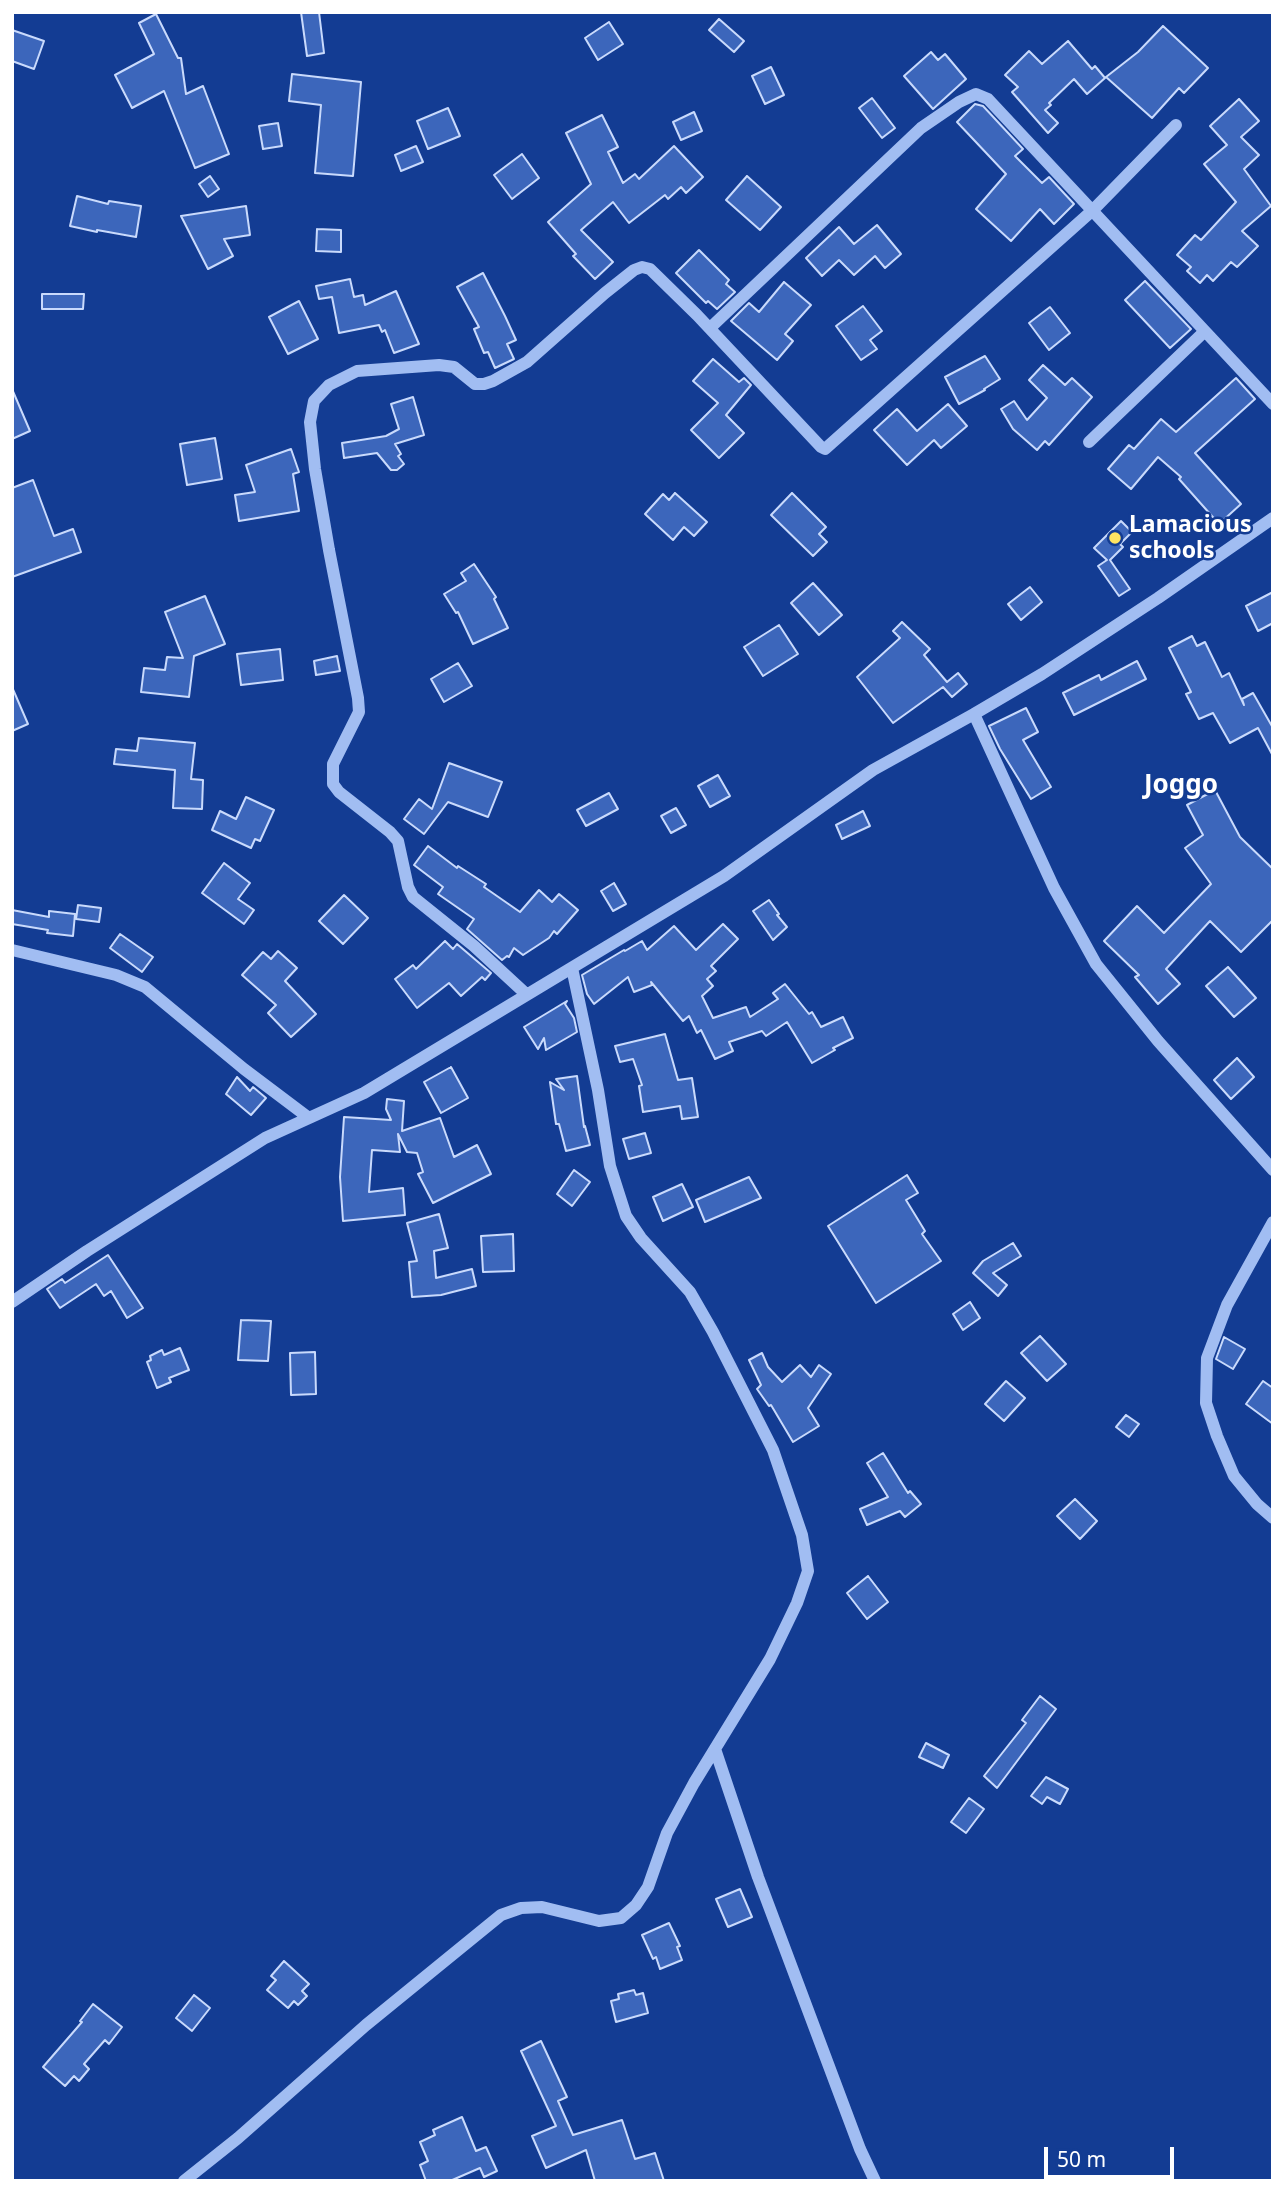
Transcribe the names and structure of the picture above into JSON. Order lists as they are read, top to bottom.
{
  "districts": ["Joggo"],
  "places": ["Lamacious schools"],
  "scale_bar": "50 m"
}
